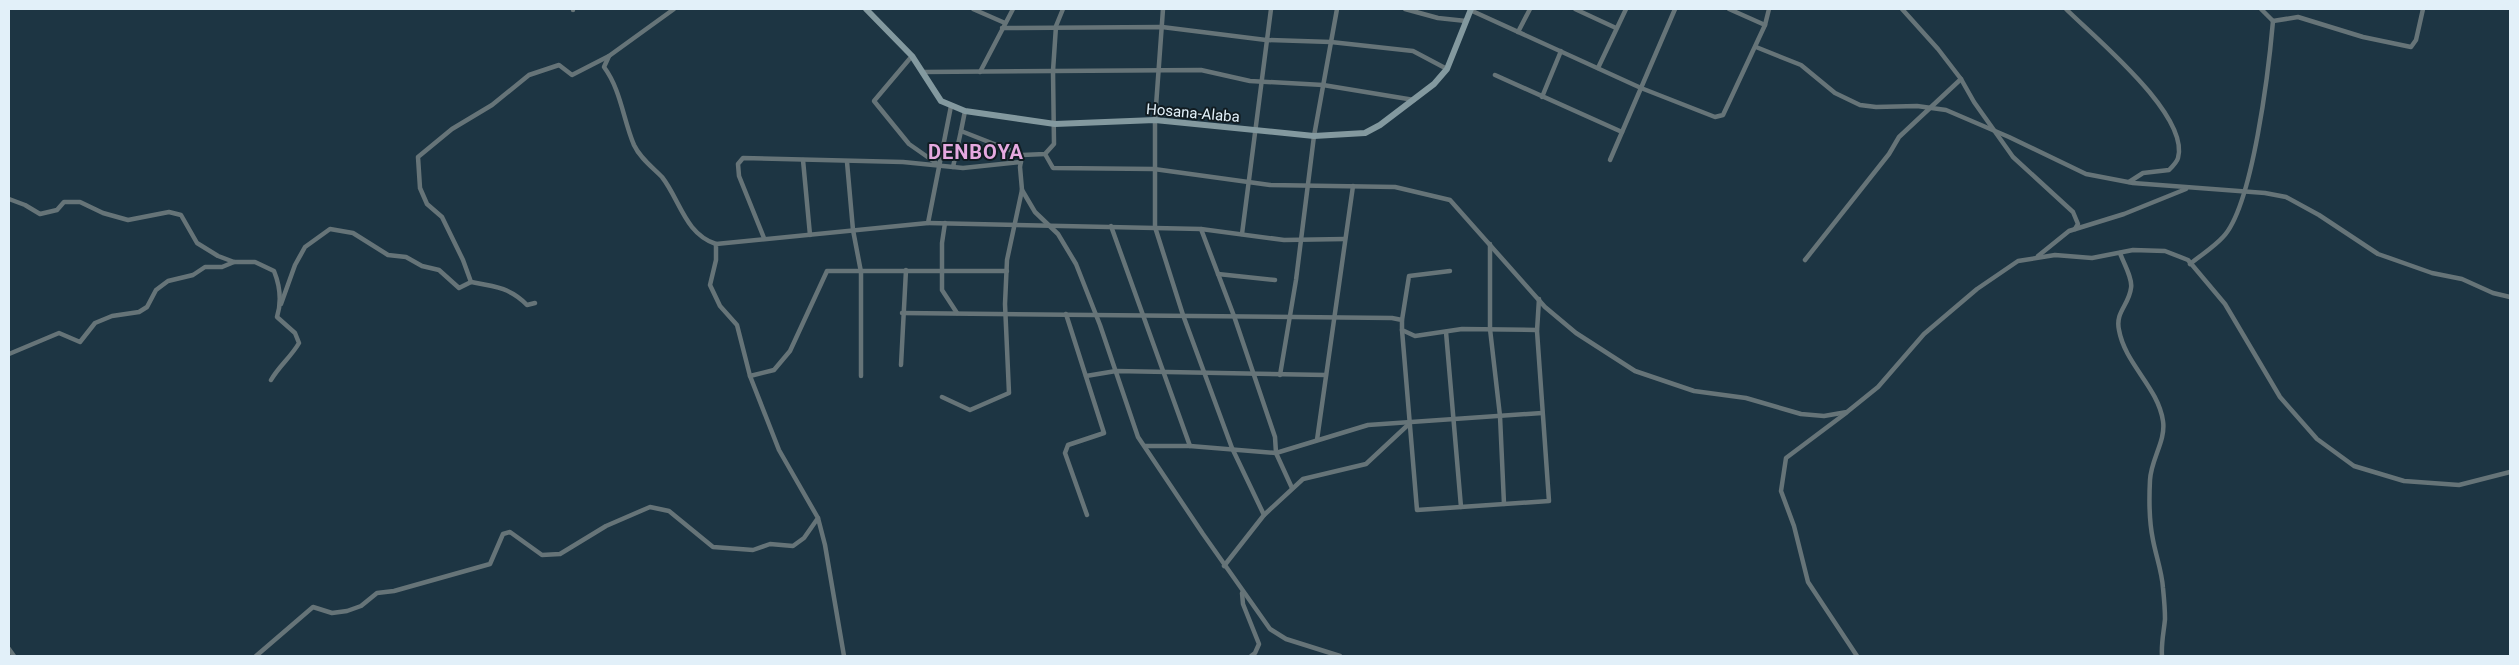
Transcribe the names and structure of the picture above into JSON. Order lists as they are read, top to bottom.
{
  "streets": {
    "main road": ["Hosana-Alaba"]
  },
  "districts": ["DENBOYA"]
}
